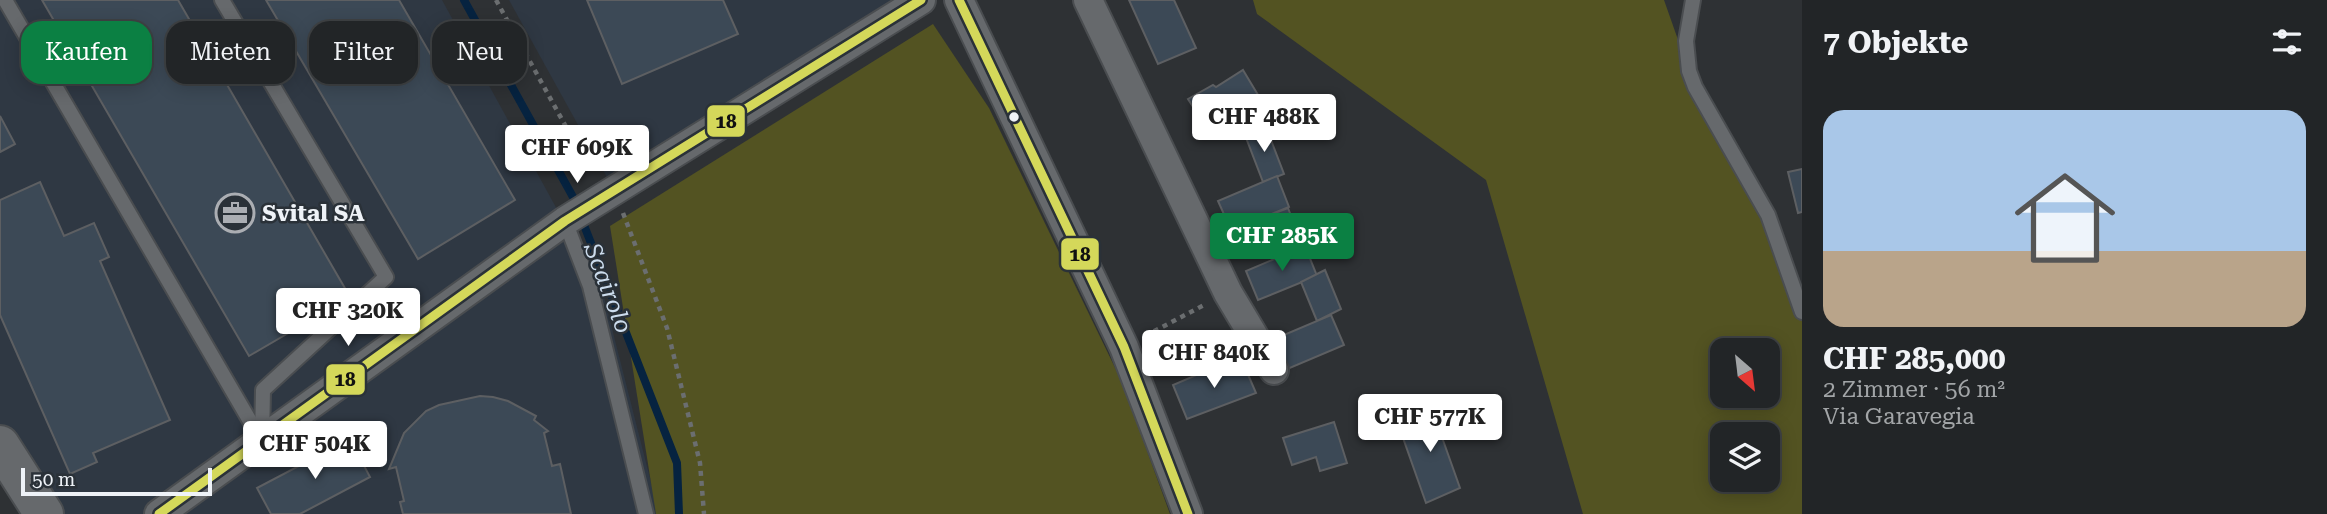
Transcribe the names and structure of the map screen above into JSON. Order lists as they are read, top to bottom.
{
  "water": ["Scairolo"],
  "places": {
    "office": ["Svital SA"]
  },
  "lines": ["transit line 18"],
  "scale_bar": "50 m",
  "north": "bottom right",
  "page": {
    "heading": "7 Objekte",
    "chip": [
      "Kaufen",
      "Mieten",
      "Filter",
      "Neu"
    ],
    "list": [
      {
        "name": "CHF 285,000",
        "note": "2 Zimmer · 56 m² · Via Garavegia"
      }
    ],
    "price": [
      "CHF 488K",
      "CHF 609K",
      "CHF 285K",
      "CHF 320K",
      "CHF 840K",
      "CHF 577K",
      "CHF 504K"
    ],
    "scale": "50 m"
  }
}
